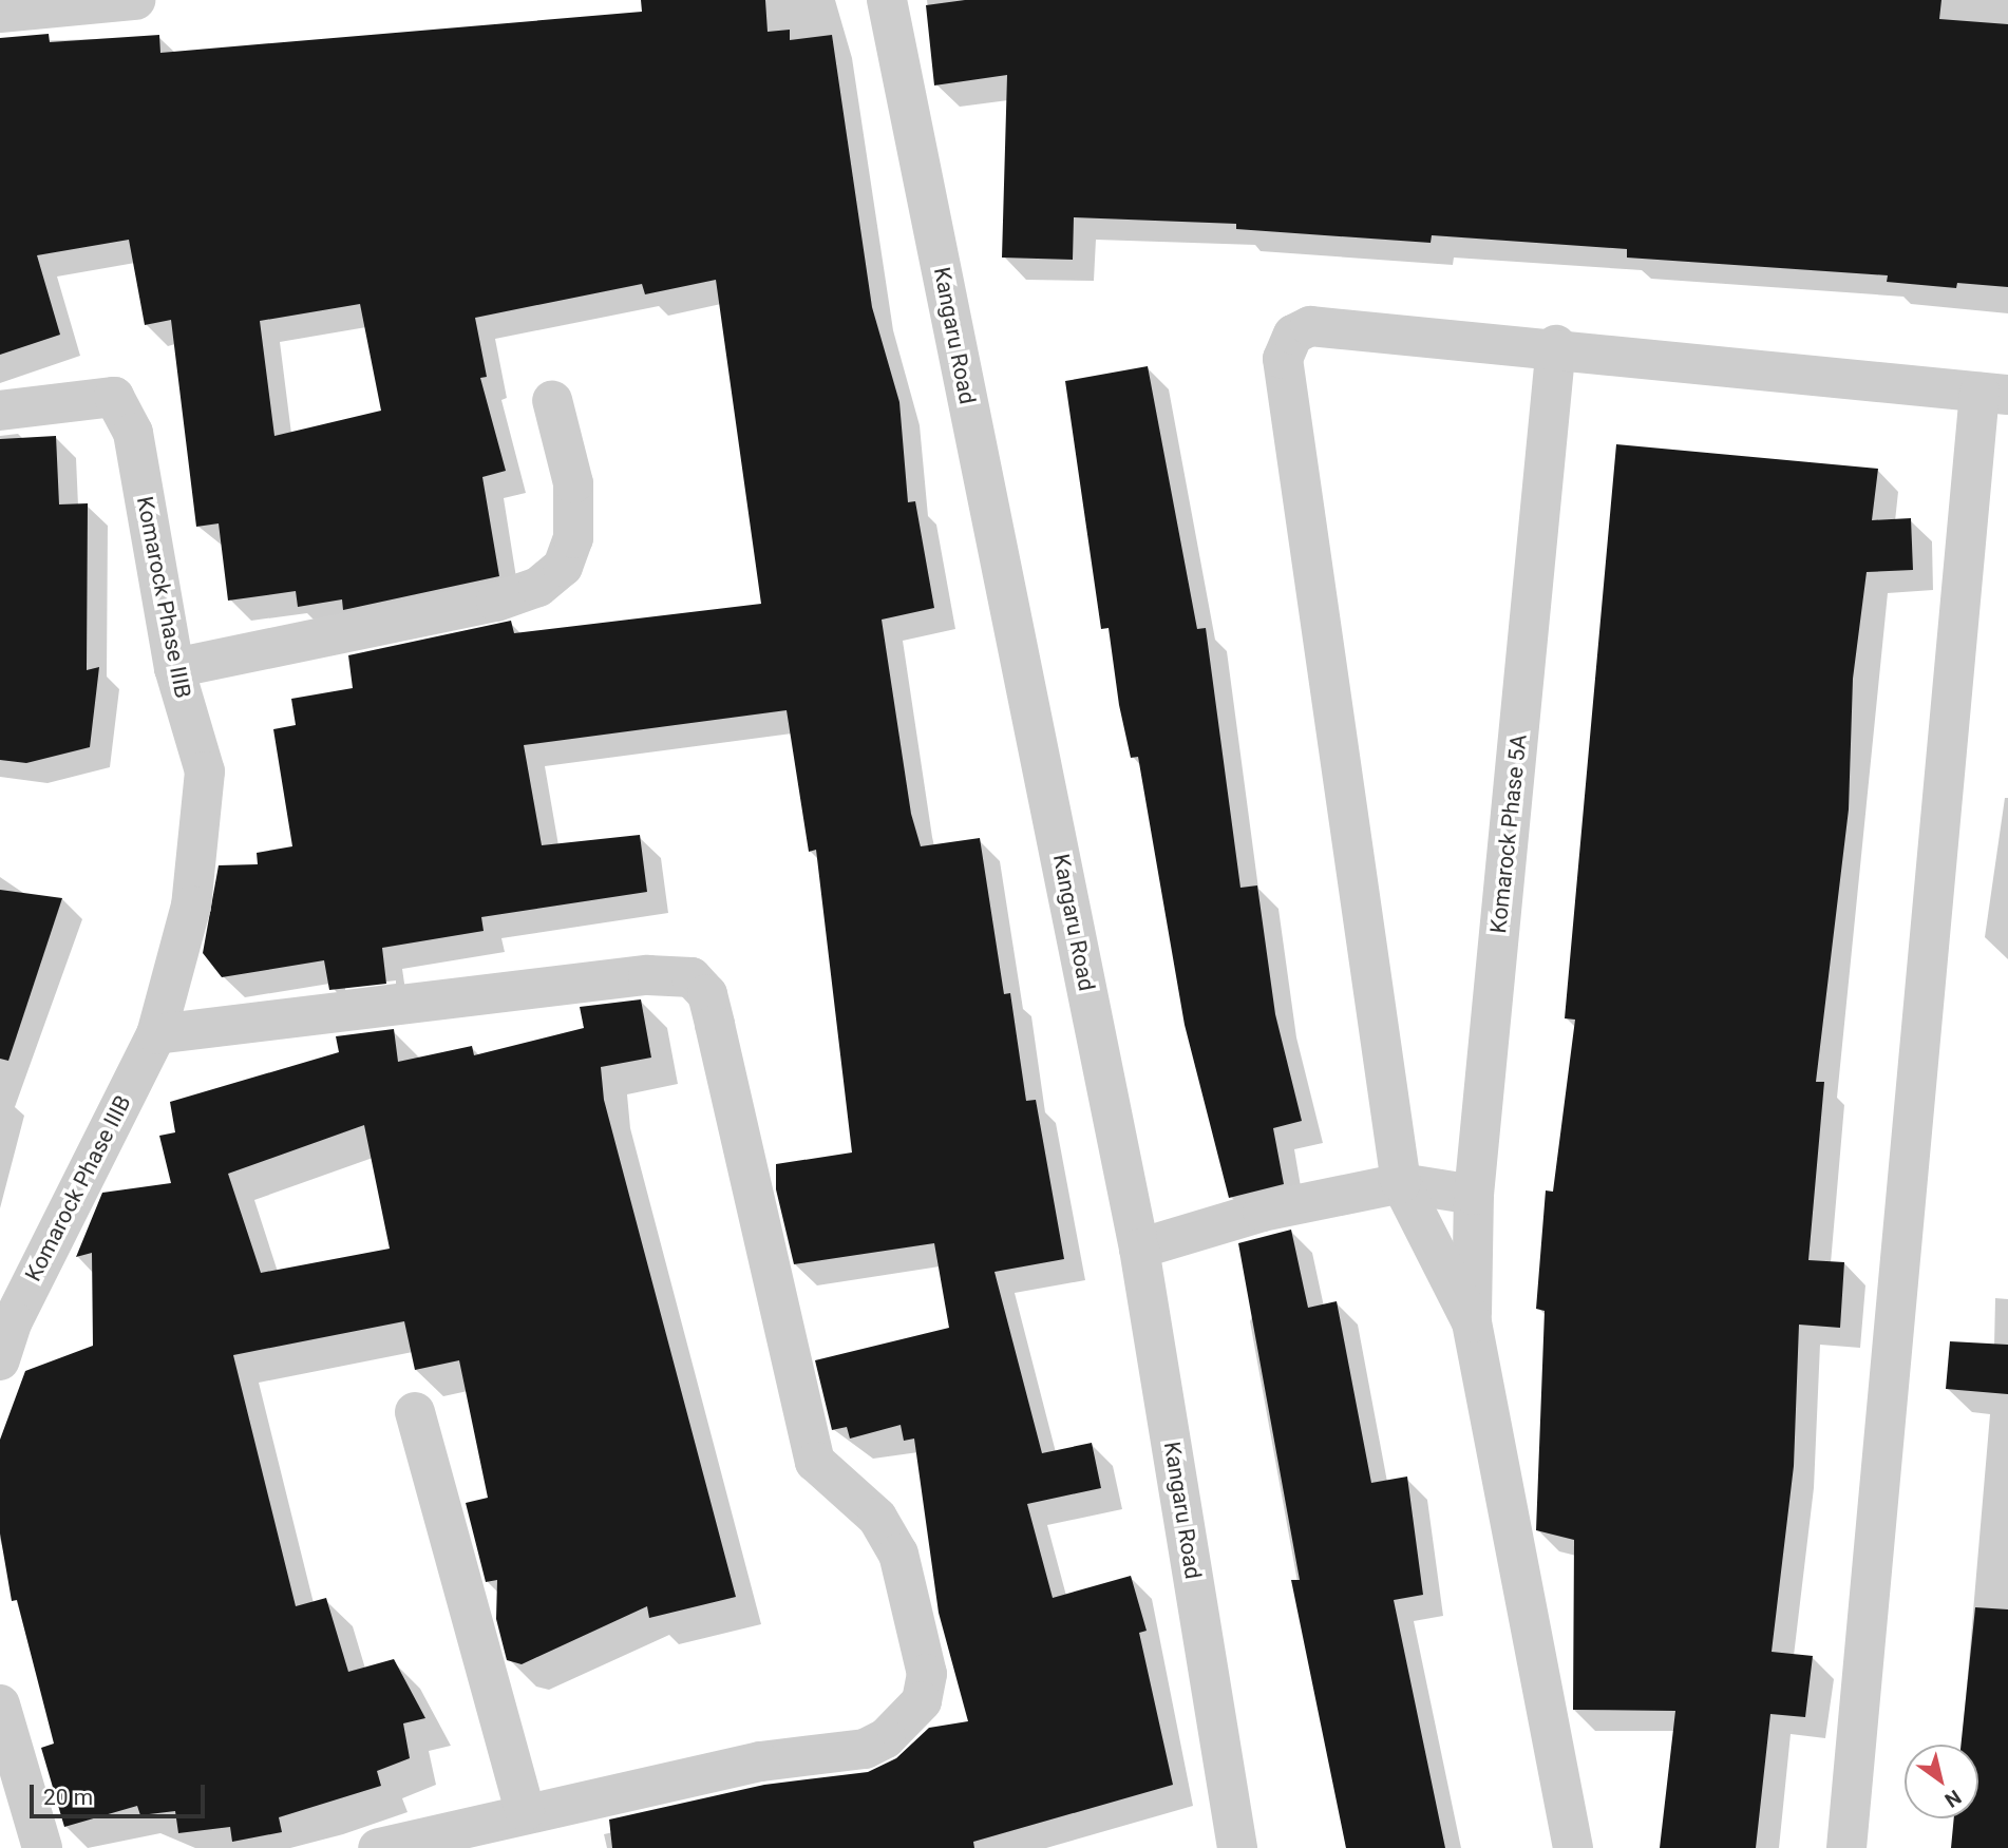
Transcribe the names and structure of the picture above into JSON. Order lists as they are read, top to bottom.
{
  "streets": {
    "street": ["Kangaru Road", "Komarock Phase IIIB", "Komarock Phase 5A"]
  },
  "scale_bar": "20 m",
  "north": "bottom right"
}
